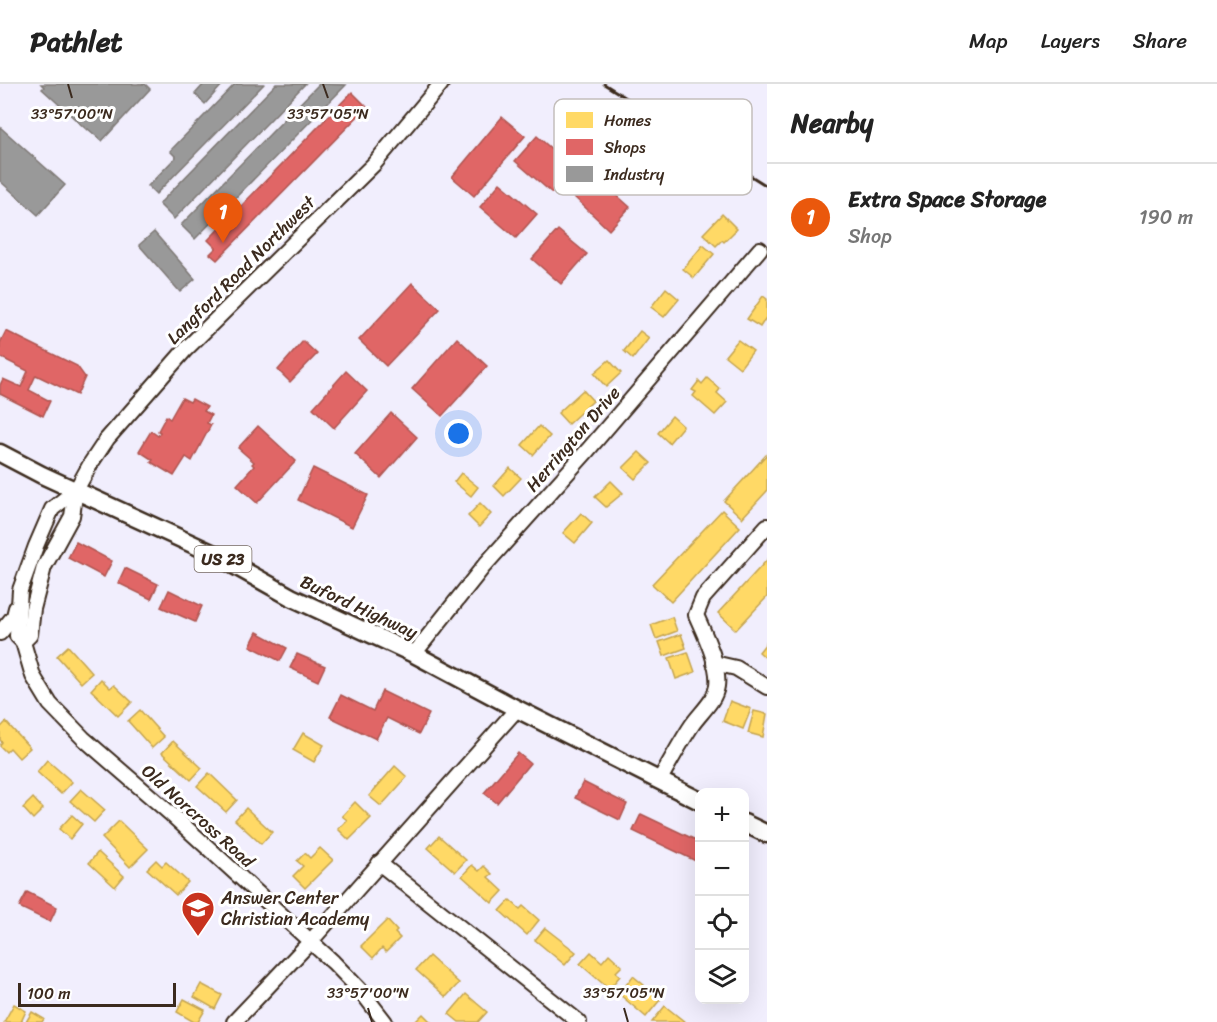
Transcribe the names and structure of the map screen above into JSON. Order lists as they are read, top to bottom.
{
  "streets": {
    "main road": ["US 23", "Buford Highway"],
    "street": ["Langford Road Northwest", "Herrington Drive", "Old Norcross Road"]
  },
  "crossings": [
    ["Langford Road Northwest", "Buford Highway"],
    ["Langford Road Northwest", "Old Norcross Road"],
    ["Herrington Drive", "Buford Highway"]
  ],
  "places": {
    "school or university": ["Answer Center Christian Academy"]
  },
  "legend": ["Homes", "Shops", "Industry"],
  "scale_bar": "100 m",
  "page": {
    "header": "Pathlet",
    "nav": ["Map", "Layers", "Share"],
    "heading": "Nearby",
    "list": [
      {
        "mark": "1",
        "name": "Extra Space Storage",
        "note": "Shop",
        "value": "190 m"
      }
    ],
    "pins": "1",
    "map_buttons": ["+", "−"],
    "scale": "100 m"
  },
  "coordinates": ["33°57'00\"N", "33°57'05\"N"]
}
